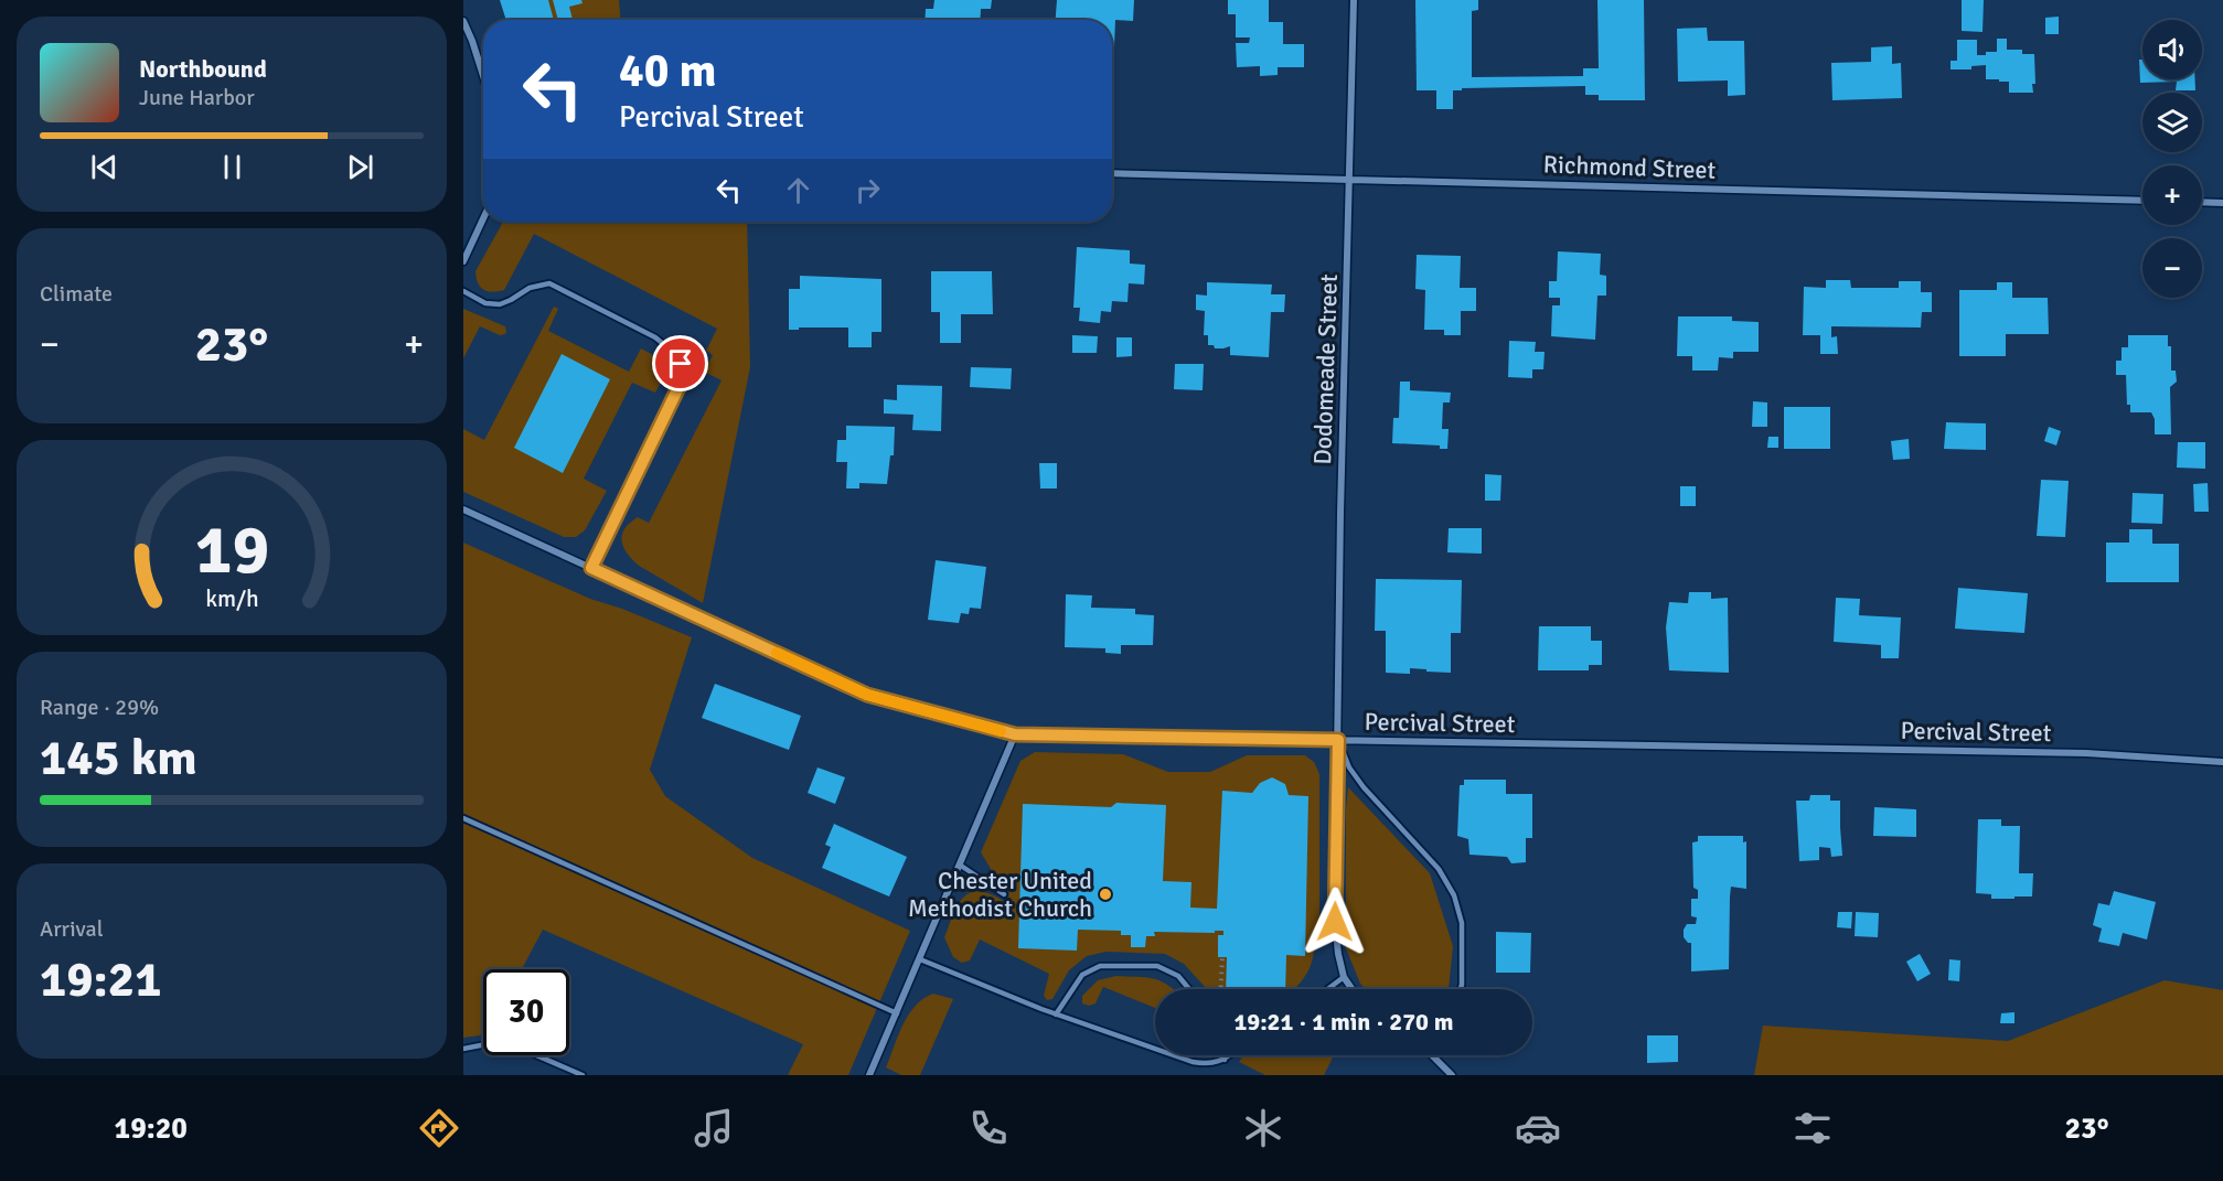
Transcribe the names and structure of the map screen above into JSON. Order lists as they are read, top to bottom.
{
  "streets": {
    "street": ["Richmond Street", "Dodomeade Street", "Percival Street"]
  },
  "crossings": [
    ["Richmond Street", "Dodomeade Street"],
    ["Dodomeade Street", "Percival Street"]
  ],
  "places": ["Chester United Methodist Church"],
  "page": {
    "map_buttons": ["+", "−"],
    "turn": ["40 m", "Percival Street"],
    "song": ["Northbound", "June Harbor"],
    "tile": [
      "Climate",
      ["Range · 29%", "145 km"],
      ["Arrival", "19:21"]
    ],
    "heat": ["−", "23°", "+"],
    "limit": "30",
    "trip": "19:21 · 1 min · 270 m",
    "tabs": ["19:20", "23°"],
    "gauge": ["19", "km/h"]
  }
}
